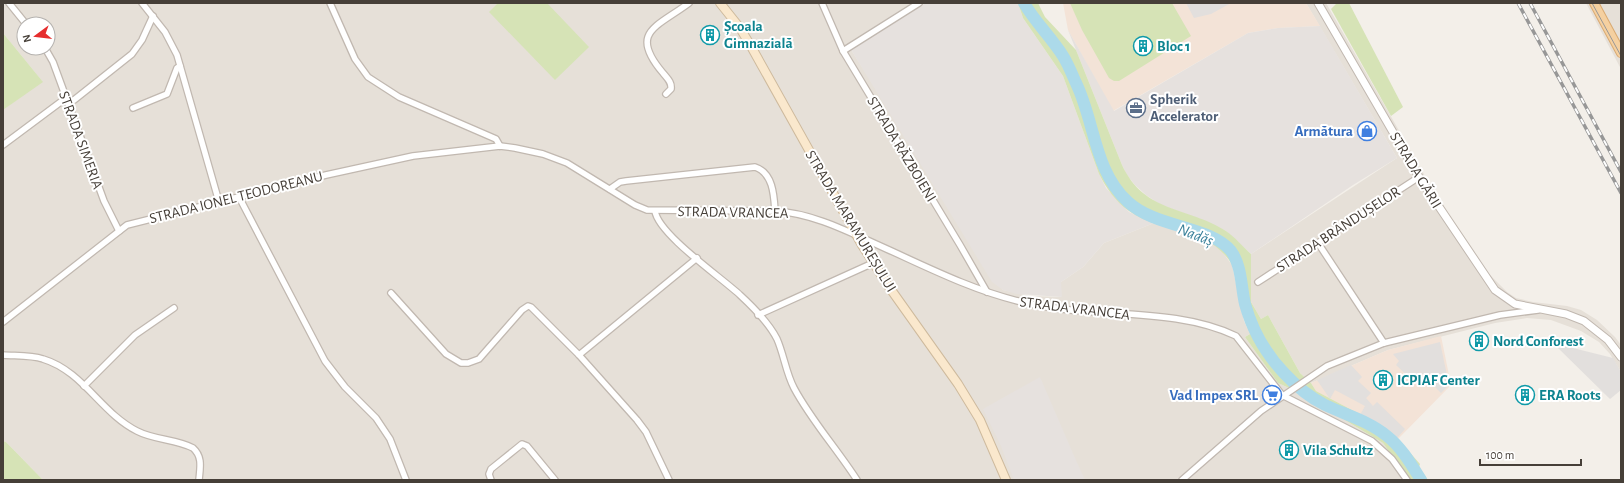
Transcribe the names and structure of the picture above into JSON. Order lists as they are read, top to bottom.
{
  "streets": {
    "main road": ["STRADA MARAMUREȘULUI"],
    "street": [
      "STRADA SIMERIA",
      "STRADA RĂZBOIENI",
      "STRADA GĂRII",
      "STRADA IONEL TEODOREANU",
      "STRADA VRANCEA",
      "STRADA BRÂNDUȘELOR"
    ]
  },
  "crossings": [
    ["STRADA SIMERIA", "STRADA IONEL TEODOREANU"],
    ["STRADA RĂZBOIENI", "STRADA VRANCEA"],
    ["STRADA GĂRII", "STRADA BRÂNDUȘELOR"],
    ["STRADA IONEL TEODOREANU", "STRADA VRANCEA"],
    ["STRADA VRANCEA", "STRADA MARAMUREȘULUI"]
  ],
  "water": ["Nadăș"],
  "places": {
    "building": [
      "Școala Gimnazială",
      "Bloc 1",
      "Nord Conforest",
      "ICPIAF Center",
      "ERA Roots",
      "Vila Schultz"
    ],
    "office": ["Spherik Accelerator"],
    "shop": ["Armătura"],
    "supermarket": ["Vad Impex SRL"]
  },
  "scale_bar": "100 m",
  "north": "left"
}
